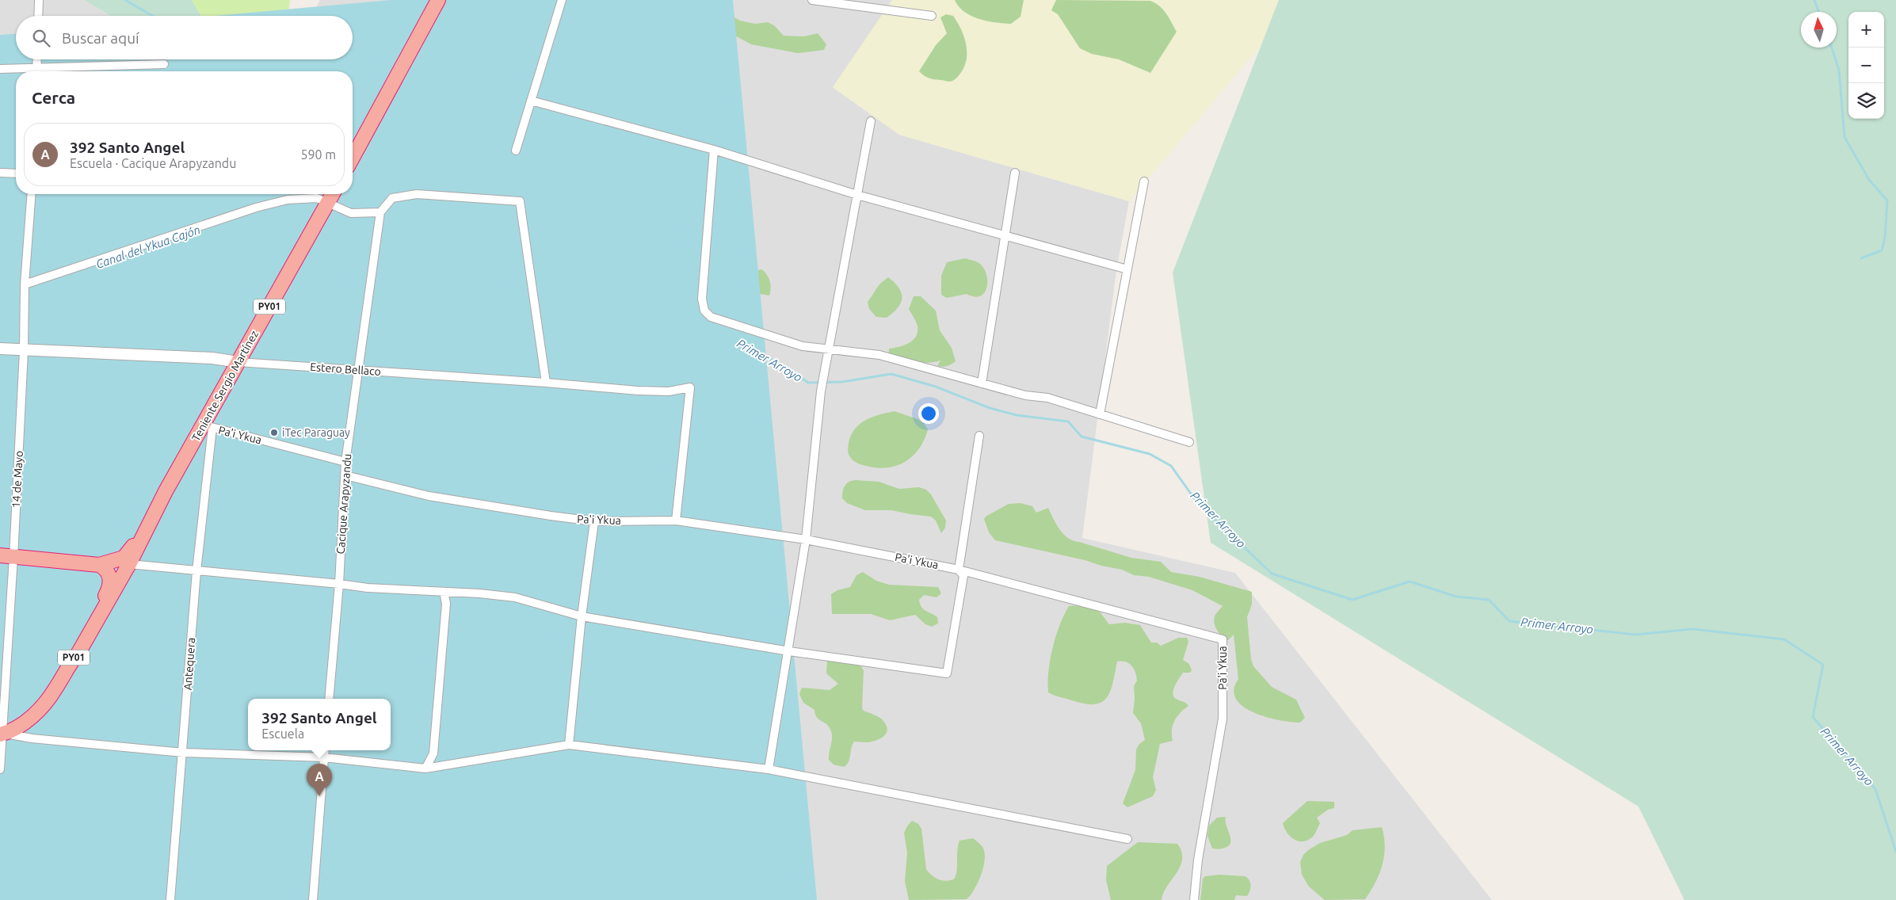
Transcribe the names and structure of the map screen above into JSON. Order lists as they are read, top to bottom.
{
  "streets": {
    "highway": ["PY01", "Teniente Sergio Martínez"],
    "street": [
      "Estero Bellaco",
      "Pa'i Ykua",
      "14 de Mayo",
      "Cacique Arapyzandu",
      "Antequera"
    ]
  },
  "crossings": [
    ["PY01", "Teniente Sergio Martínez"],
    ["PY01", "14 de Mayo"],
    ["Estero Bellaco", "Teniente Sergio Martínez"],
    ["Estero Bellaco", "Pa'i Ykua"],
    ["Estero Bellaco", "14 de Mayo"],
    ["Estero Bellaco", "Cacique Arapyzandu"],
    ["Teniente Sergio Martínez", "Pa'i Ykua"],
    ["Teniente Sergio Martínez", "Antequera"],
    ["Pa'i Ykua", "Cacique Arapyzandu"],
    ["Pa'i Ykua", "Antequera"]
  ],
  "water": ["Canal del Ykua Cajón", "Primer Arroyo"],
  "places": ["iTec Paraguay"],
  "north": "top",
  "page": {
    "map_buttons": ["+", "−"],
    "search": "Buscar aquí",
    "heading": "Cerca",
    "list": [
      {
        "mark": "A",
        "name": "392 Santo Angel",
        "note": "Escuela · Cacique Arapyzandu",
        "value": "590 m"
      }
    ],
    "popup": ["392 Santo Angel", "Escuela"],
    "pins": "A"
  }
}
